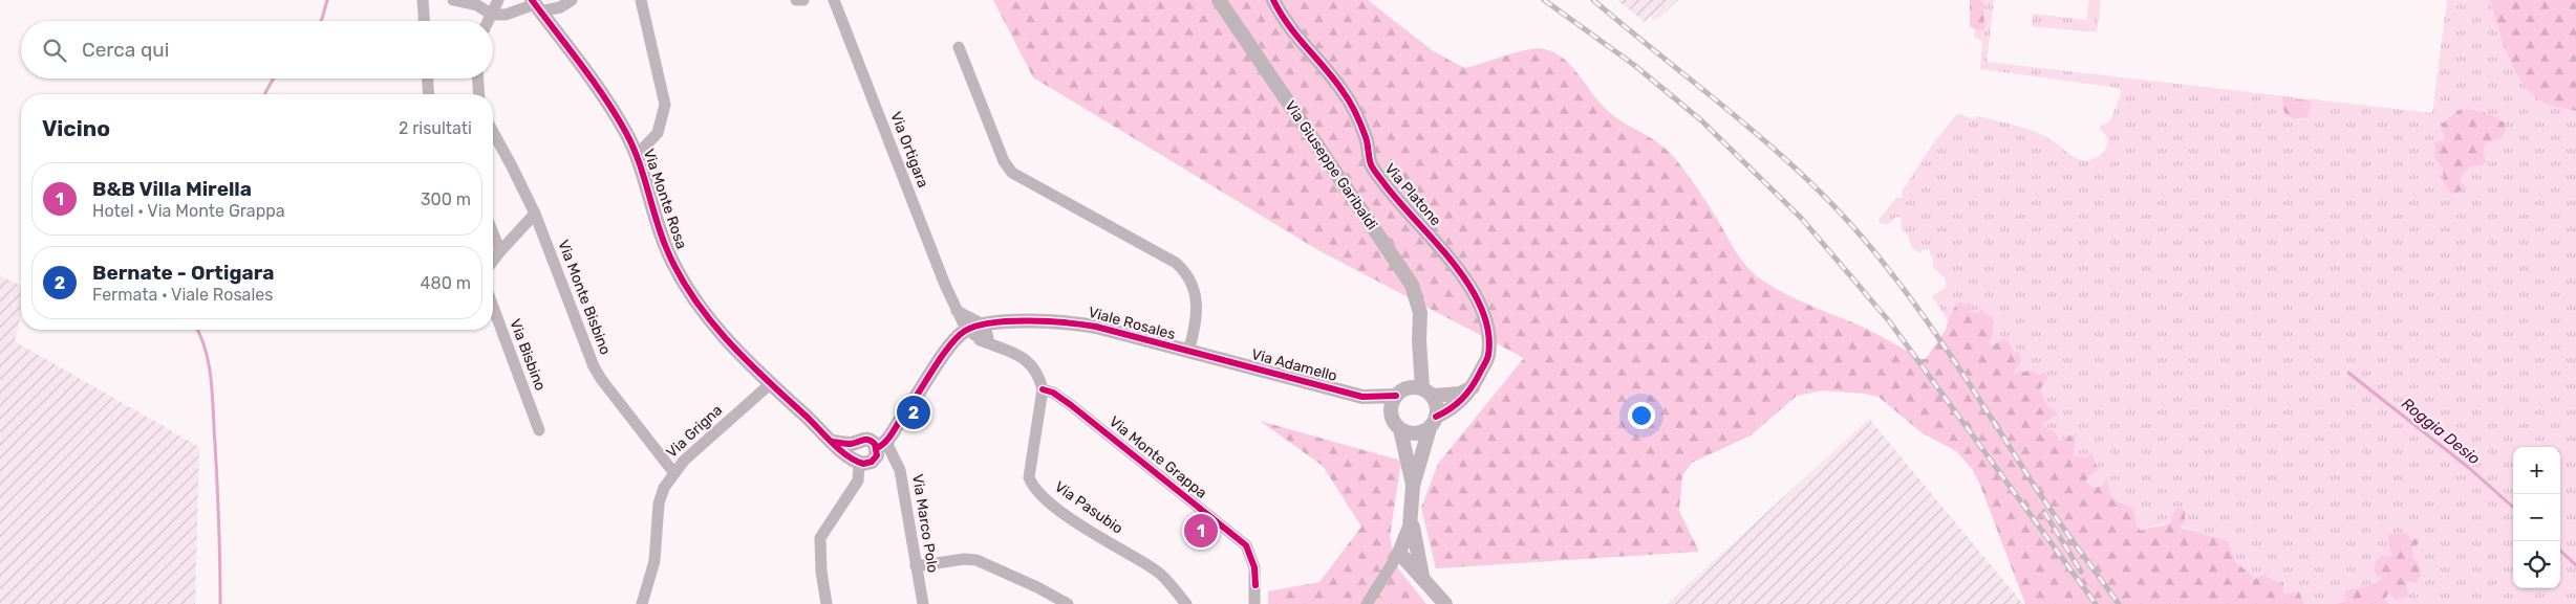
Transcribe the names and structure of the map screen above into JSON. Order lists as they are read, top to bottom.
{
  "streets": {
    "street": [
      "Via Ortigara",
      "Via Giuseppe Garibaldi",
      "Via Platone",
      "Via Monte Rosa",
      "Via Monte Bisbino",
      "Viale Rosales",
      "Via Bisbino",
      "Via Adamello",
      "Via Grigna",
      "Via Monte Grappa",
      "Via Pasubio",
      "Via Marco Polo"
    ]
  },
  "crossings": [
    ["Via Ortigara", "Viale Rosales"],
    ["Via Giuseppe Garibaldi", "Via Adamello"],
    ["Via Monte Rosa", "Via Grigna"],
    ["Via Monte Bisbino", "Via Grigna"],
    ["Viale Rosales", "Via Adamello"],
    ["Via Monte Grappa", "Via Pasubio"]
  ],
  "water": ["Roggia Desio"],
  "page": {
    "search": "Cerca qui",
    "heading": ["Vicino", "2 risultati"],
    "list": [
      {
        "mark": "1",
        "name": "B&B Villa Mirella",
        "note": "Hotel · Via Monte Grappa",
        "value": "300 m"
      },
      {
        "mark": "2",
        "name": "Bernate - Ortigara",
        "note": "Fermata · Viale Rosales",
        "value": "480 m"
      }
    ],
    "pins": ["2", "1"],
    "map_buttons": ["+", "−"]
  }
}
